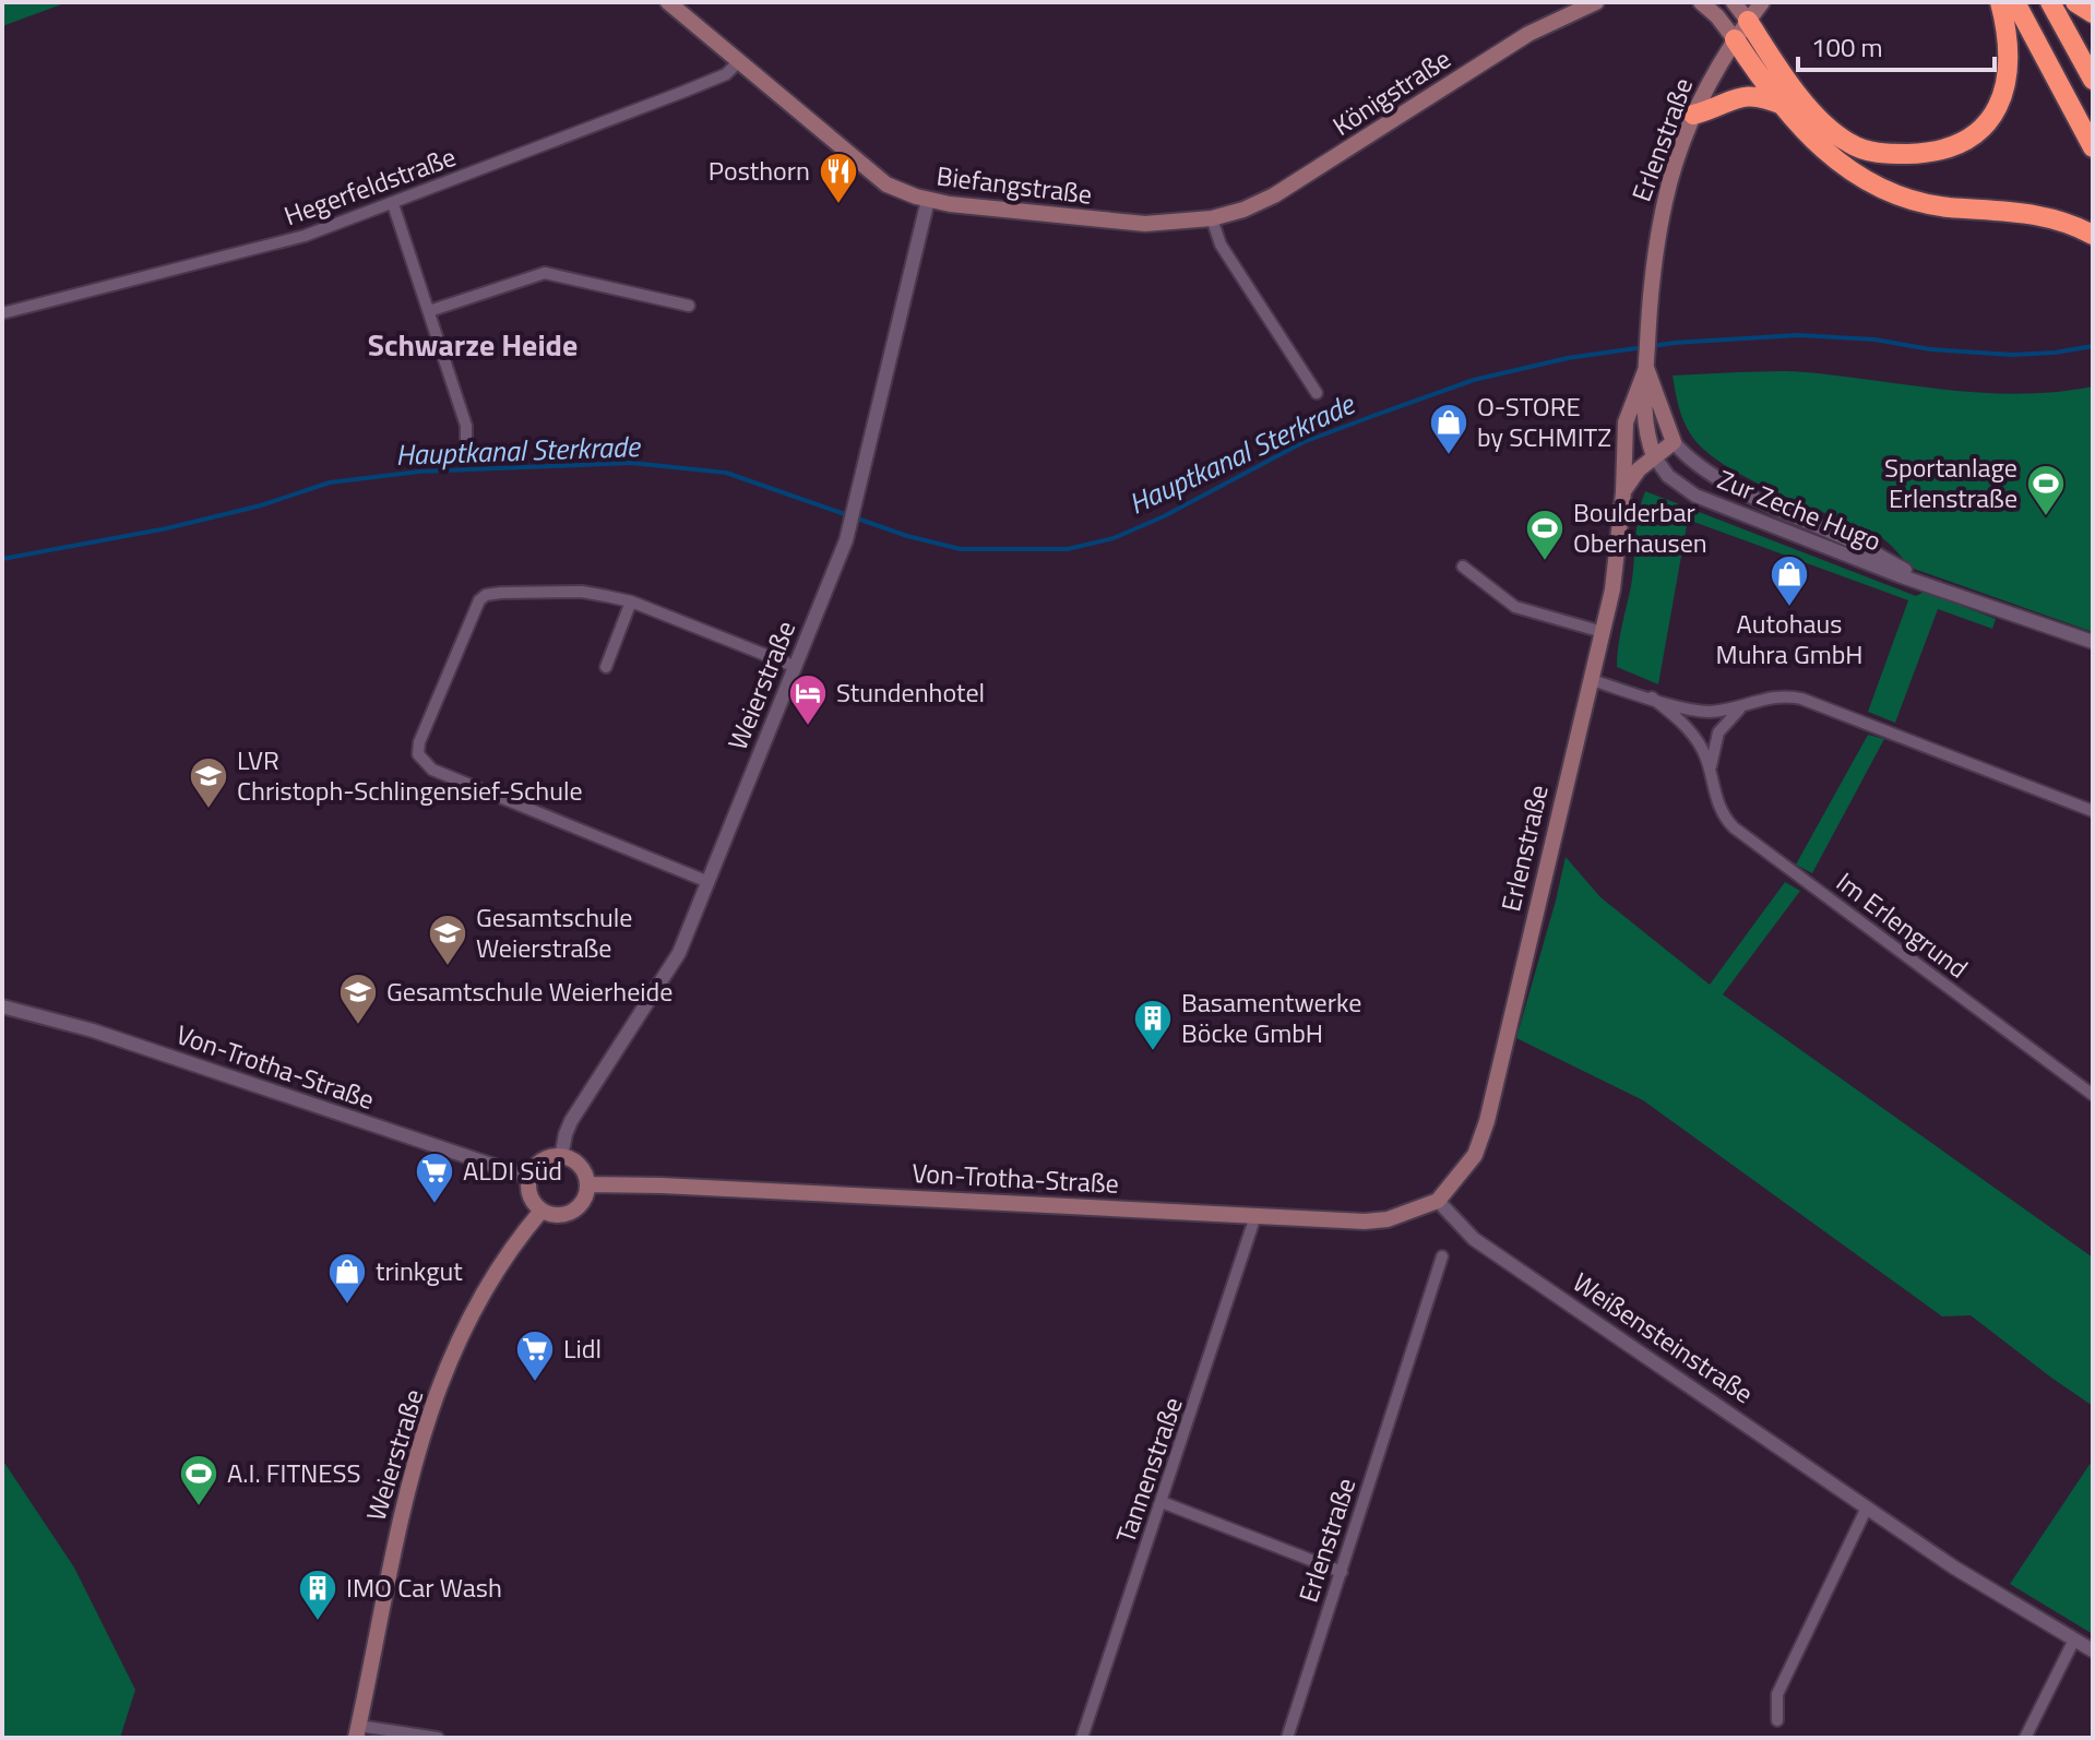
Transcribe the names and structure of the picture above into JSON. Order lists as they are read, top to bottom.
{
  "streets": {
    "main road": [
      "Königstraße",
      "Erlenstraße",
      "Biefangstraße",
      "Weierstraße",
      "Von-Trotha-Straße"
    ],
    "street": [
      "Hegerfeldstraße",
      "Zur Zeche Hugo",
      "Im Erlengrund",
      "Weißensteinstraße",
      "Tannenstraße"
    ]
  },
  "crossings": [
    ["Königstraße", "Biefangstraße"],
    ["Erlenstraße", "Zur Zeche Hugo"],
    ["Erlenstraße", "Im Erlengrund"],
    ["Erlenstraße", "Von-Trotha-Straße"],
    ["Erlenstraße", "Weißensteinstraße"],
    ["Biefangstraße", "Hegerfeldstraße"],
    ["Biefangstraße", "Weierstraße"],
    ["Weierstraße", "Von-Trotha-Straße"],
    ["Von-Trotha-Straße", "Weißensteinstraße"],
    ["Von-Trotha-Straße", "Tannenstraße"]
  ],
  "districts": ["Schwarze Heide"],
  "water": ["Hauptkanal Sterkrade"],
  "places": {
    "restaurant": ["Posthorn"],
    "shop": ["O-STORE by SCHMITZ", "Autohaus Muhra GmbH", "trinkgut"],
    "sports": ["Sportanlage Erlenstraße", "Boulderbar Oberhausen", "A.I. FITNESS"],
    "hotel": ["Stundenhotel"],
    "school or university": ["LVR Christoph-Schlingensief-Schule", "Gesamtschule Weierstraße", "Gesamtschule Weierheide"],
    "building": ["Basamentwerke Böcke GmbH", "IMO Car Wash"],
    "supermarket": ["ALDI Süd", "Lidl"]
  },
  "scale_bar": "100 m"
}
